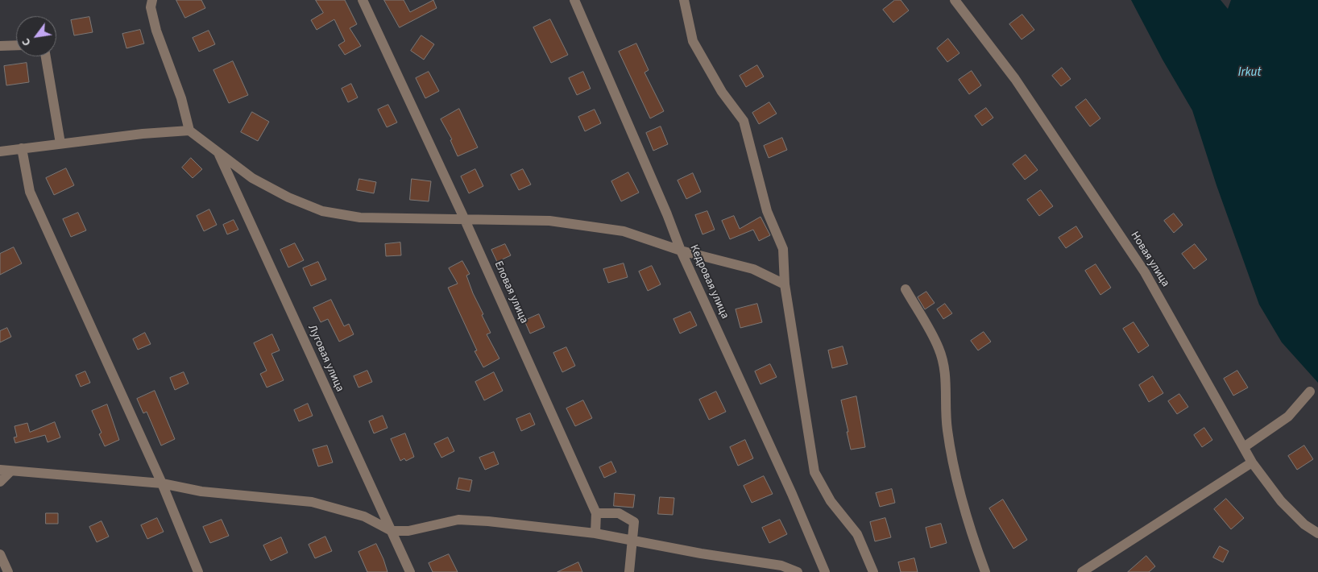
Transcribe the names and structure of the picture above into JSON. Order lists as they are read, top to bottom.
{
  "streets": {
    "street": [
      "Новая улица",
      "Кедровая улица",
      "Еловая улица",
      "Луговая улица"
    ]
  },
  "water": ["Irkut"],
  "north": "bottom left"
}
